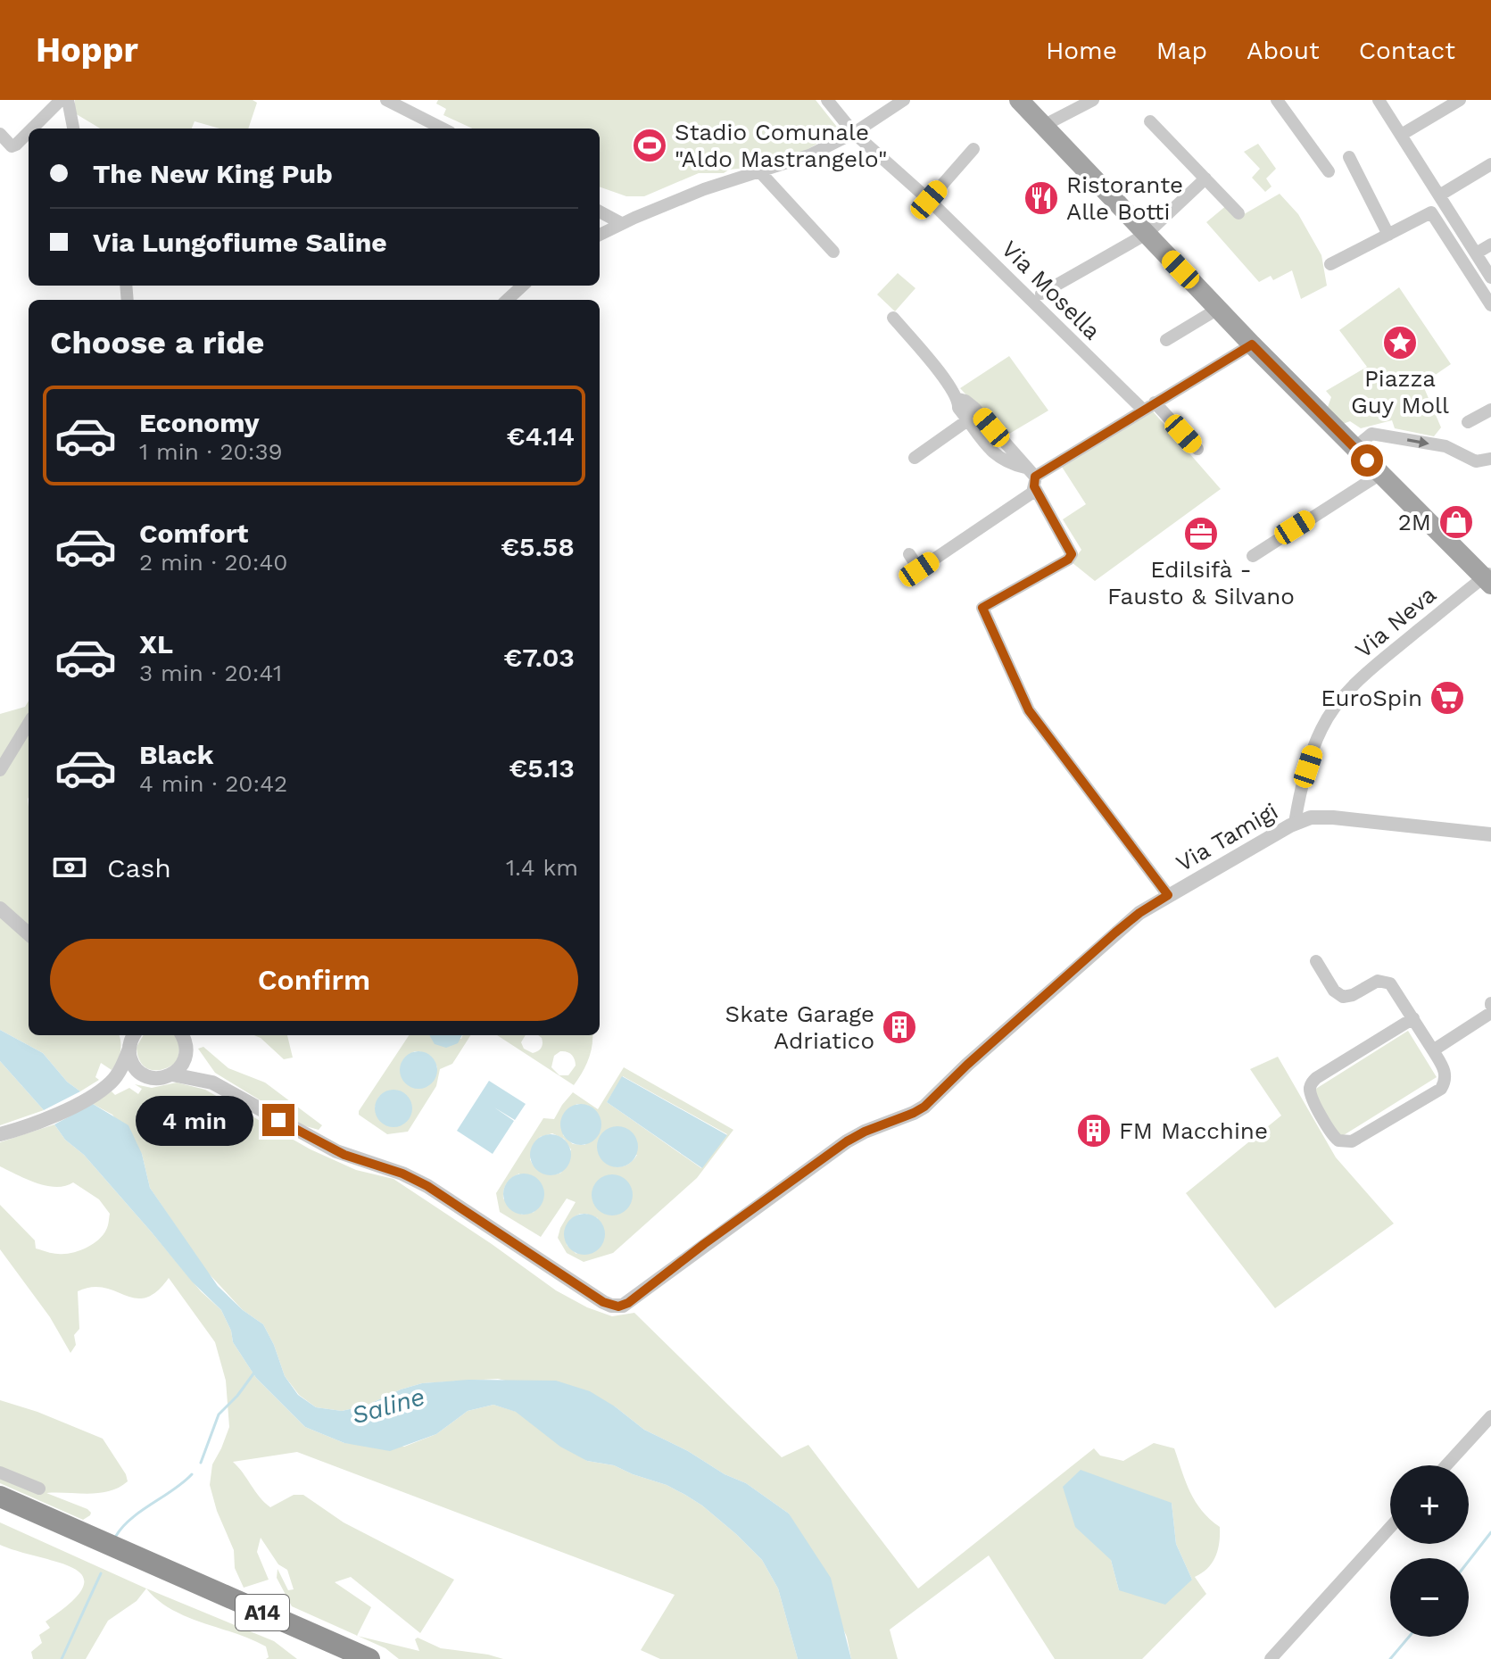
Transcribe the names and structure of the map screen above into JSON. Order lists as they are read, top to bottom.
{
  "streets": {
    "highway": ["A14"],
    "street": ["Via Mosella", "Via Neva", "Via Tamigi"]
  },
  "crossings": [
    ["Via Neva", "Via Tamigi"]
  ],
  "water": ["Saline"],
  "places": {
    "sports": ["Stadio Comunale \"Aldo Mastrangelo\""],
    "restaurant": ["Ristorante Alle Botti"],
    "place": ["Piazza Guy Moll"],
    "shop": ["2M"],
    "office": ["Edilsifà - Fausto & Silvano"],
    "supermarket": ["EuroSpin"],
    "building": ["Skate Garage Adriatico", "FM Macchine"]
  },
  "page": {
    "header": "Hoppr",
    "nav": [
      "Home",
      "Map",
      "About",
      "Contact"
    ],
    "banner": ["The New King Pub", "Via Lungofiume Saline"],
    "heading": "Choose a ride",
    "list": [
      {
        "name": "Economy",
        "note": "1 min · 20:39",
        "value": "€4.14"
      },
      {
        "name": "Comfort",
        "note": "2 min · 20:40",
        "value": "€5.58"
      },
      {
        "name": "XL",
        "note": "3 min · 20:41",
        "value": "€7.03"
      },
      {
        "name": "Black",
        "note": "4 min · 20:42",
        "value": "€5.13"
      }
    ],
    "pay": ["Cash", "1.4 km"],
    "buttons": "Confirm",
    "bubble": "4 min",
    "map_buttons": ["+", "−"]
  }
}
